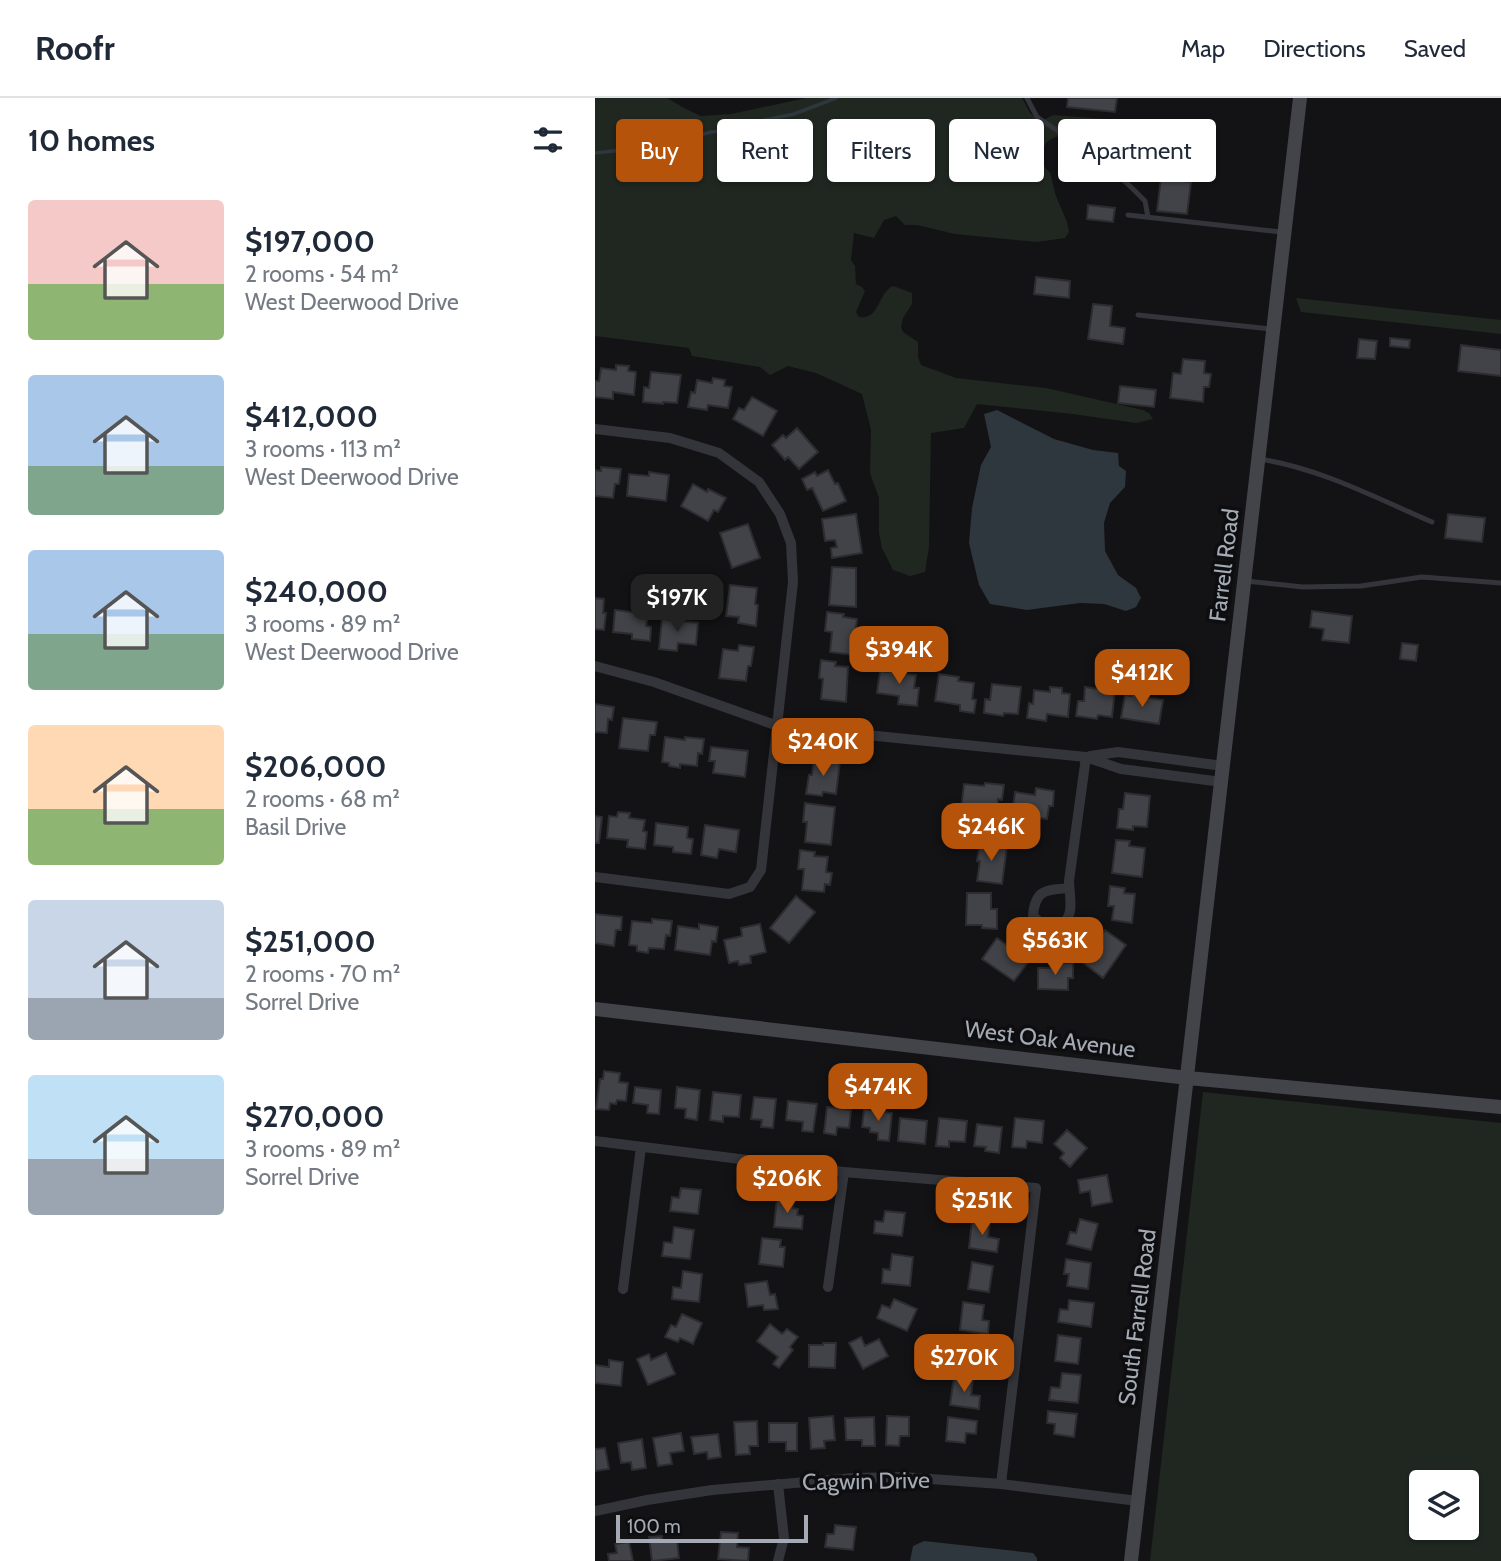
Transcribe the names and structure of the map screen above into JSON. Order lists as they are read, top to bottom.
{
  "streets": {
    "street": [
      "Farrell Road",
      "West Oak Avenue",
      "South Farrell Road",
      "Cagwin Drive"
    ]
  },
  "crossings": [
    ["Farrell Road", "West Oak Avenue"],
    ["Farrell Road", "South Farrell Road"],
    ["West Oak Avenue", "South Farrell Road"],
    ["South Farrell Road", "Cagwin Drive"]
  ],
  "scale_bar": "100 m",
  "page": {
    "header": "Roofr",
    "nav": ["Map", "Directions", "Saved"],
    "heading": "10 homes",
    "chip": [
      "Buy",
      "Rent",
      "Filters",
      "New",
      "Apartment"
    ],
    "list": [
      {
        "name": "$197,000",
        "note": "2 rooms · 54 m² · West Deerwood Drive"
      },
      {
        "name": "$412,000",
        "note": "3 rooms · 113 m² · West Deerwood Drive"
      },
      {
        "name": "$240,000",
        "note": "3 rooms · 89 m² · West Deerwood Drive"
      },
      {
        "name": "$206,000",
        "note": "2 rooms · 68 m² · Basil Drive"
      },
      {
        "name": "$251,000",
        "note": "2 rooms · 70 m² · Sorrel Drive"
      },
      {
        "name": "$270,000",
        "note": "3 rooms · 89 m² · Sorrel Drive"
      }
    ],
    "price": [
      "$197K",
      "$394K",
      "$412K",
      "$240K",
      "$246K",
      "$563K",
      "$474K",
      "$206K",
      "$251K",
      "$270K"
    ],
    "scale": "100 m"
  }
}
